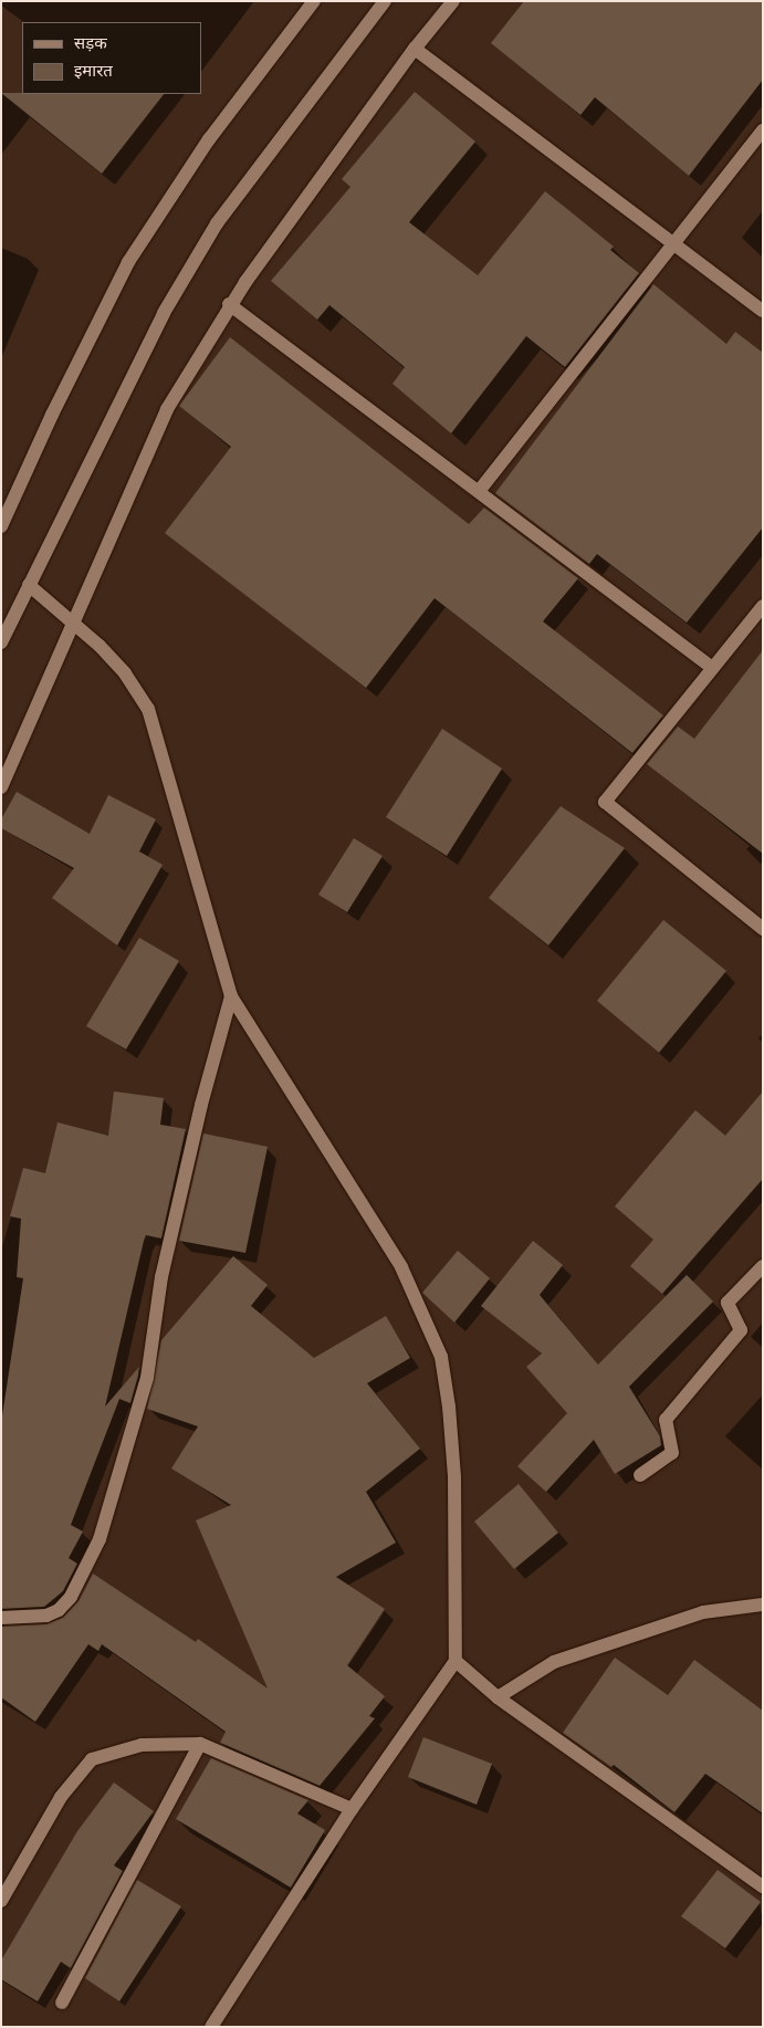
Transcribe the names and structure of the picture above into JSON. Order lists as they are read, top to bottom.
{
  "legend": ["सड़क", "इमारत"]
}
